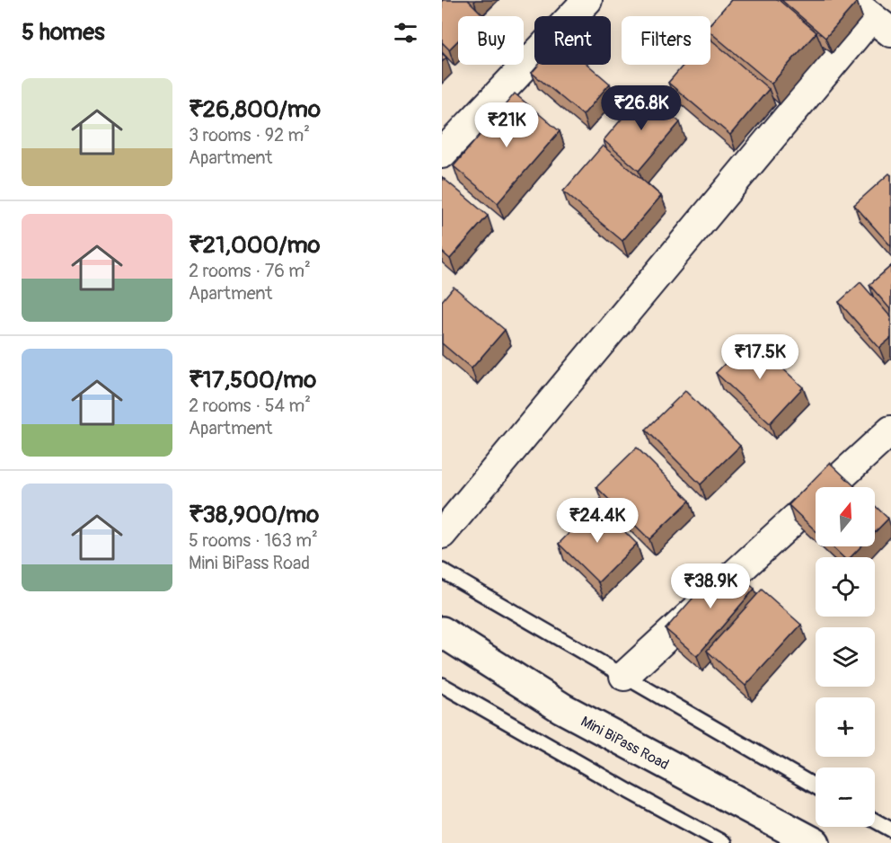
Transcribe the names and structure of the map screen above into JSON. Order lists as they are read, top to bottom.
{
  "streets": {
    "street": ["Mini BiPass Road"]
  },
  "north": "top",
  "page": {
    "heading": "5 homes",
    "chip": ["Buy", "Rent", "Filters"],
    "list": [
      {
        "name": "₹26,800/mo",
        "note": "3 rooms · 92 m² · Apartment"
      },
      {
        "name": "₹21,000/mo",
        "note": "2 rooms · 76 m² · Apartment"
      },
      {
        "name": "₹17,500/mo",
        "note": "2 rooms · 54 m² · Apartment"
      },
      {
        "name": "₹38,900/mo",
        "note": "5 rooms · 163 m² · Mini BiPass Road"
      }
    ],
    "price": [
      "₹26.8K",
      "₹21K",
      "₹17.5K",
      "₹24.4K",
      "₹38.9K"
    ],
    "map_buttons": ["+", "−"]
  }
}
